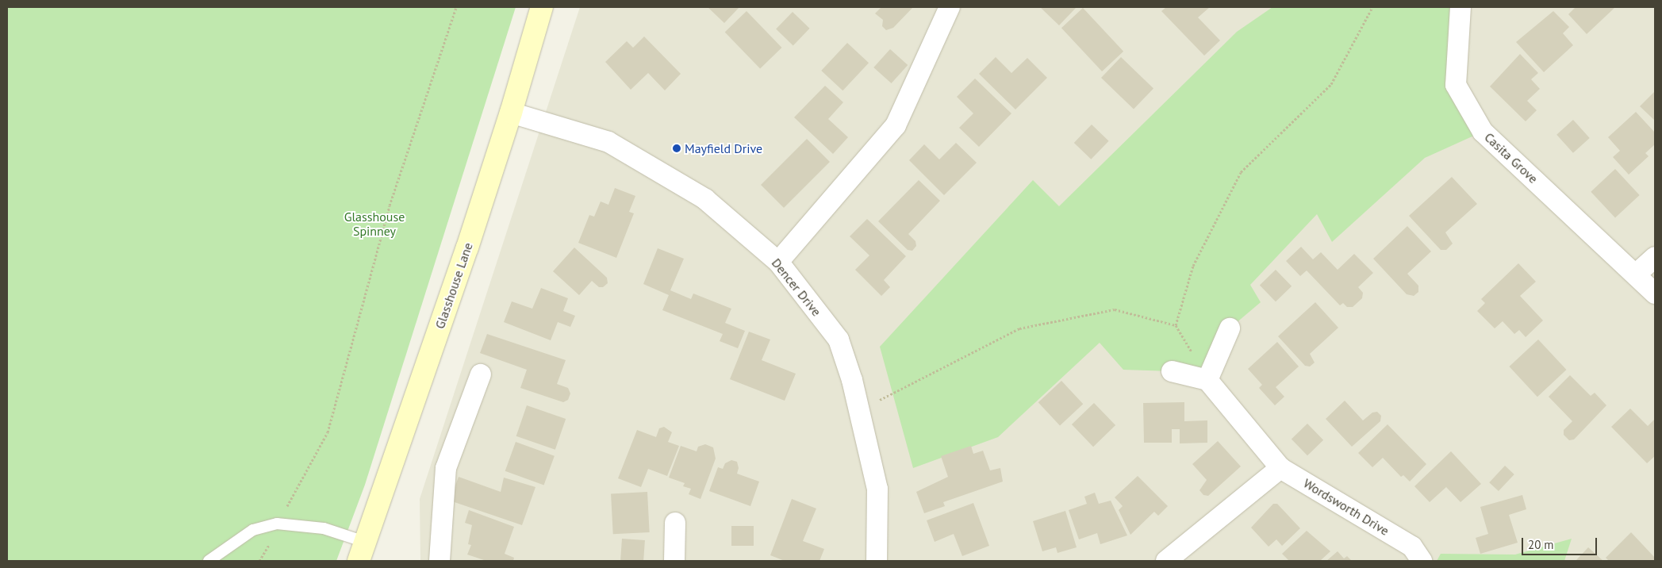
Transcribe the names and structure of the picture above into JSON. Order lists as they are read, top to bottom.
{
  "streets": {
    "street": [
      "Casita Grove",
      "Glasshouse Lane",
      "Dencer Drive",
      "Wordsworth Drive"
    ]
  },
  "crossings": [
    ["Glasshouse Lane", "Dencer Drive"]
  ],
  "parks": ["Glasshouse Spinney"],
  "places": ["Mayfield Drive"],
  "scale_bar": "20 m"
}
